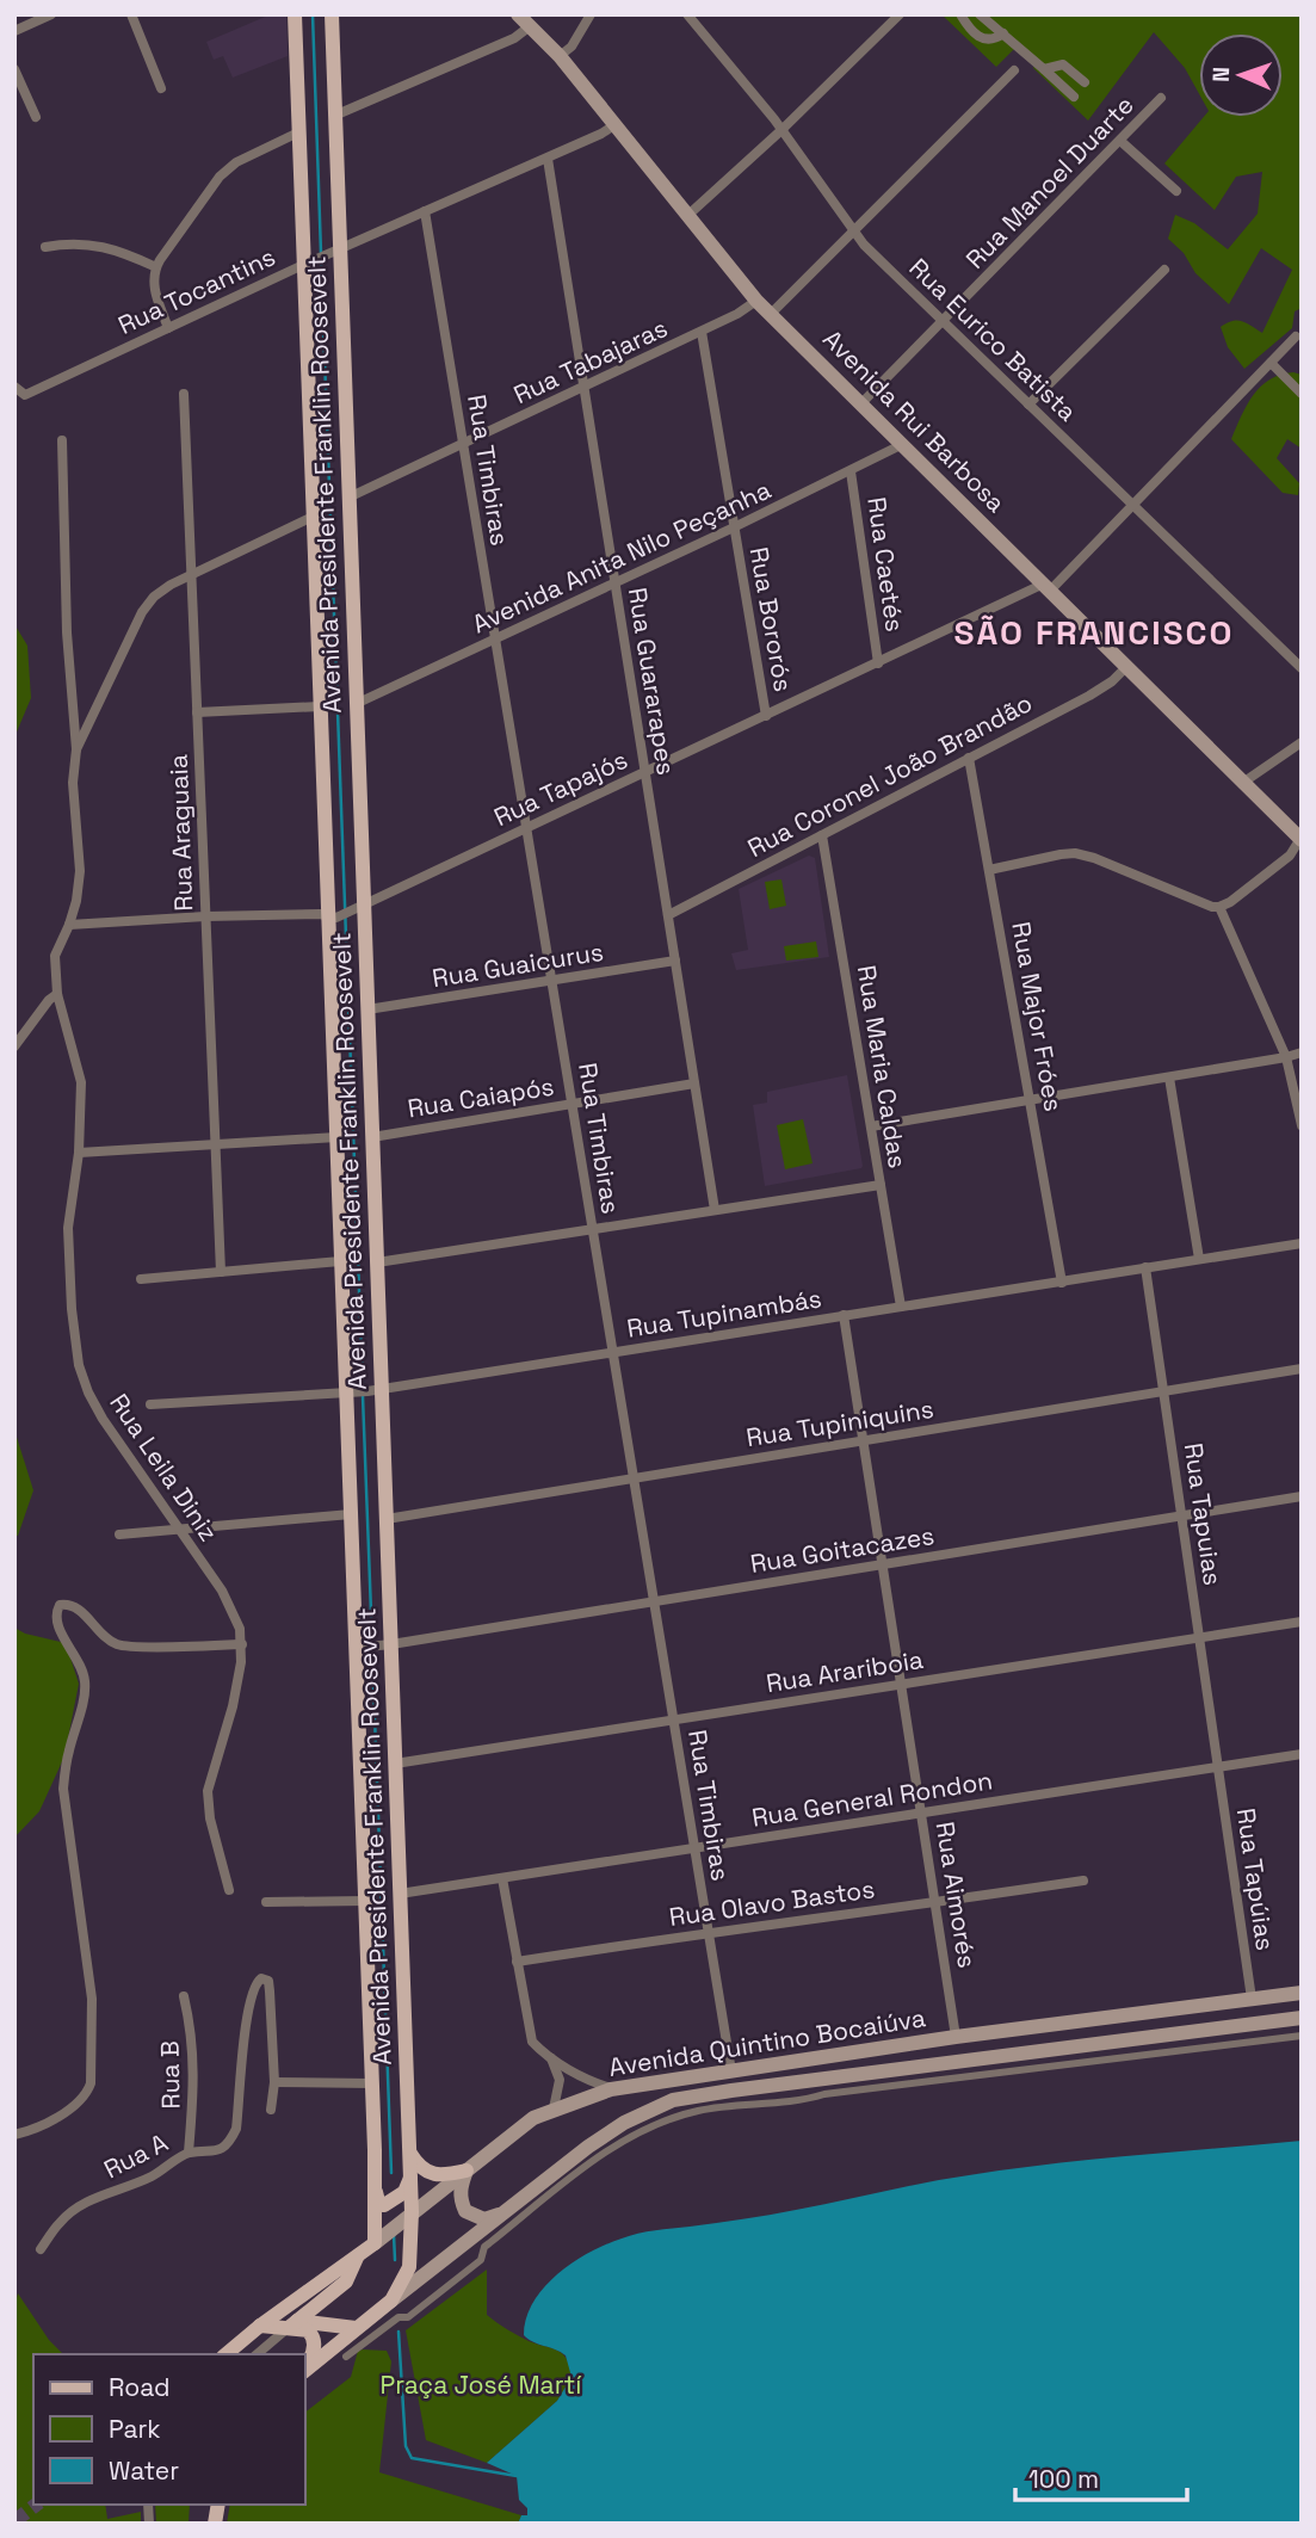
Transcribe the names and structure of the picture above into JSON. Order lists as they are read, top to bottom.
{
  "streets": {
    "main road": ["Avenida Rui Barbosa", "Avenida Presidente Franklin Roosevelt", "Avenida Quintino Bocaiúva"],
    "street": [
      "Rua Manoel Duarte",
      "Rua Tocantins",
      "Rua Eurico Batista",
      "Rua Tabajaras",
      "Rua Timbiras",
      "Avenida Anita Nilo Peçanha",
      "Rua Caetés",
      "Rua Bororós",
      "Rua Guararapes",
      "Rua Coronel João Brandão",
      "Rua Tapajós",
      "Rua Araguaia",
      "Rua Guaicurus",
      "Rua Major Fróes",
      "Rua Maria Caldas",
      "Rua Caiapós",
      "Rua Tupinambás",
      "Rua Tupiniquins",
      "Rua Leila Diniz",
      "Rua Tapuias",
      "Rua Goitacazes",
      "Rua Arariboia",
      "Rua General Rondon",
      "Rua Tapúias",
      "Rua Aimorés",
      "Rua Olavo Bastos",
      "Rua B",
      "Rua A"
    ]
  },
  "crossings": [
    ["Rua Manoel Duarte", "Rua Eurico Batista"],
    ["Rua Manoel Duarte", "Avenida Rui Barbosa"],
    ["Rua Tocantins", "Avenida Rui Barbosa"],
    ["Rua Tocantins", "Rua Timbiras"],
    ["Rua Tocantins", "Avenida Presidente Franklin Roosevelt"],
    ["Rua Tocantins", "Rua Guararapes"],
    ["Rua Tabajaras", "Avenida Rui Barbosa"],
    ["Rua Tabajaras", "Rua Timbiras"],
    ["Rua Tabajaras", "Avenida Presidente Franklin Roosevelt"],
    ["Rua Tabajaras", "Rua Bororós"],
    ["Rua Tabajaras", "Rua Guararapes"],
    ["Avenida Rui Barbosa", "Avenida Anita Nilo Peçanha"],
    ["Avenida Rui Barbosa", "Rua Coronel João Brandão"],
    ["Avenida Rui Barbosa", "Rua Tapajós"],
    ["Rua Timbiras", "Avenida Anita Nilo Peçanha"],
    ["Rua Timbiras", "Rua Tapajós"],
    ["Rua Timbiras", "Rua Guaicurus"],
    ["Rua Timbiras", "Rua Caiapós"],
    ["Rua Timbiras", "Rua Tupinambás"],
    ["Rua Timbiras", "Rua Tupiniquins"],
    ["Rua Timbiras", "Rua Goitacazes"],
    ["Rua Timbiras", "Rua Arariboia"],
    ["Rua Timbiras", "Rua General Rondon"],
    ["Rua Timbiras", "Rua Olavo Bastos"],
    ["Rua Timbiras", "Avenida Quintino Bocaiúva"],
    ["Avenida Presidente Franklin Roosevelt", "Avenida Anita Nilo Peçanha"],
    ["Avenida Presidente Franklin Roosevelt", "Rua Tapajós"],
    ["Avenida Presidente Franklin Roosevelt", "Rua Guaicurus"],
    ["Avenida Presidente Franklin Roosevelt", "Rua Caiapós"],
    ["Avenida Presidente Franklin Roosevelt", "Rua Tupinambás"],
    ["Avenida Presidente Franklin Roosevelt", "Rua Tupiniquins"],
    ["Avenida Presidente Franklin Roosevelt", "Rua Goitacazes"],
    ["Avenida Presidente Franklin Roosevelt", "Rua Arariboia"],
    ["Avenida Presidente Franklin Roosevelt", "Rua General Rondon"],
    ["Avenida Presidente Franklin Roosevelt", "Avenida Quintino Bocaiúva"],
    ["Avenida Anita Nilo Peçanha", "Rua Caetés"],
    ["Avenida Anita Nilo Peçanha", "Rua Bororós"],
    ["Avenida Anita Nilo Peçanha", "Rua Guararapes"],
    ["Rua Caetés", "Rua Tapajós"],
    ["Rua Bororós", "Rua Tapajós"],
    ["Rua Guararapes", "Rua Coronel João Brandão"],
    ["Rua Guararapes", "Rua Tapajós"],
    ["Rua Guararapes", "Rua Guaicurus"],
    ["Rua Guararapes", "Rua Caiapós"],
    ["Rua Coronel João Brandão", "Rua Major Fróes"],
    ["Rua Coronel João Brandão", "Rua Maria Caldas"],
    ["Rua Tapajós", "Rua Araguaia"],
    ["Rua Tapajós", "Rua Leila Diniz"],
    ["Rua Major Fróes", "Rua Tupinambás"],
    ["Rua Maria Caldas", "Rua Tupinambás"],
    ["Rua Tupinambás", "Rua Tapuias"],
    ["Rua Tupinambás", "Rua Aimorés"],
    ["Rua Tupiniquins", "Rua Tapuias"],
    ["Rua Tupiniquins", "Rua Aimorés"],
    ["Rua Tapuias", "Rua Goitacazes"],
    ["Rua Tapuias", "Rua Arariboia"],
    ["Rua Tapuias", "Rua General Rondon"],
    ["Rua Tapuias", "Rua Tapúias"],
    ["Rua Goitacazes", "Rua Aimorés"],
    ["Rua Arariboia", "Rua Aimorés"],
    ["Rua General Rondon", "Rua Tapúias"],
    ["Rua General Rondon", "Rua Aimorés"],
    ["Rua Tapúias", "Avenida Quintino Bocaiúva"],
    ["Rua Aimorés", "Rua Olavo Bastos"],
    ["Rua Aimorés", "Avenida Quintino Bocaiúva"],
    ["Rua B", "Rua A"]
  ],
  "districts": ["SÃO FRANCISCO"],
  "parks": ["Praça José Martí"],
  "legend": ["Road", "Park", "Water"],
  "scale_bar": "100 m",
  "north": "left"
}
